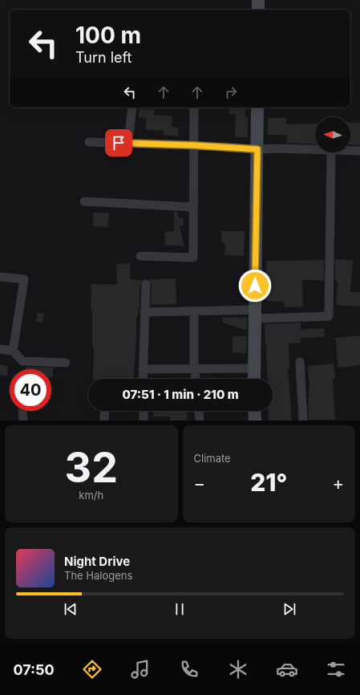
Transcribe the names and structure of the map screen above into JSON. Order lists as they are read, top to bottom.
{
  "north": "left",
  "page": {
    "turn": ["100 m", "Turn left"],
    "limit": "40",
    "trip": "07:51 · 1 min · 210 m",
    "tile": [
      ["32", "km/h"],
      "Climate"
    ],
    "heat": ["−", "21°", "+"],
    "song": ["Night Drive", "The Halogens"],
    "tabs": "07:50"
  }
}
